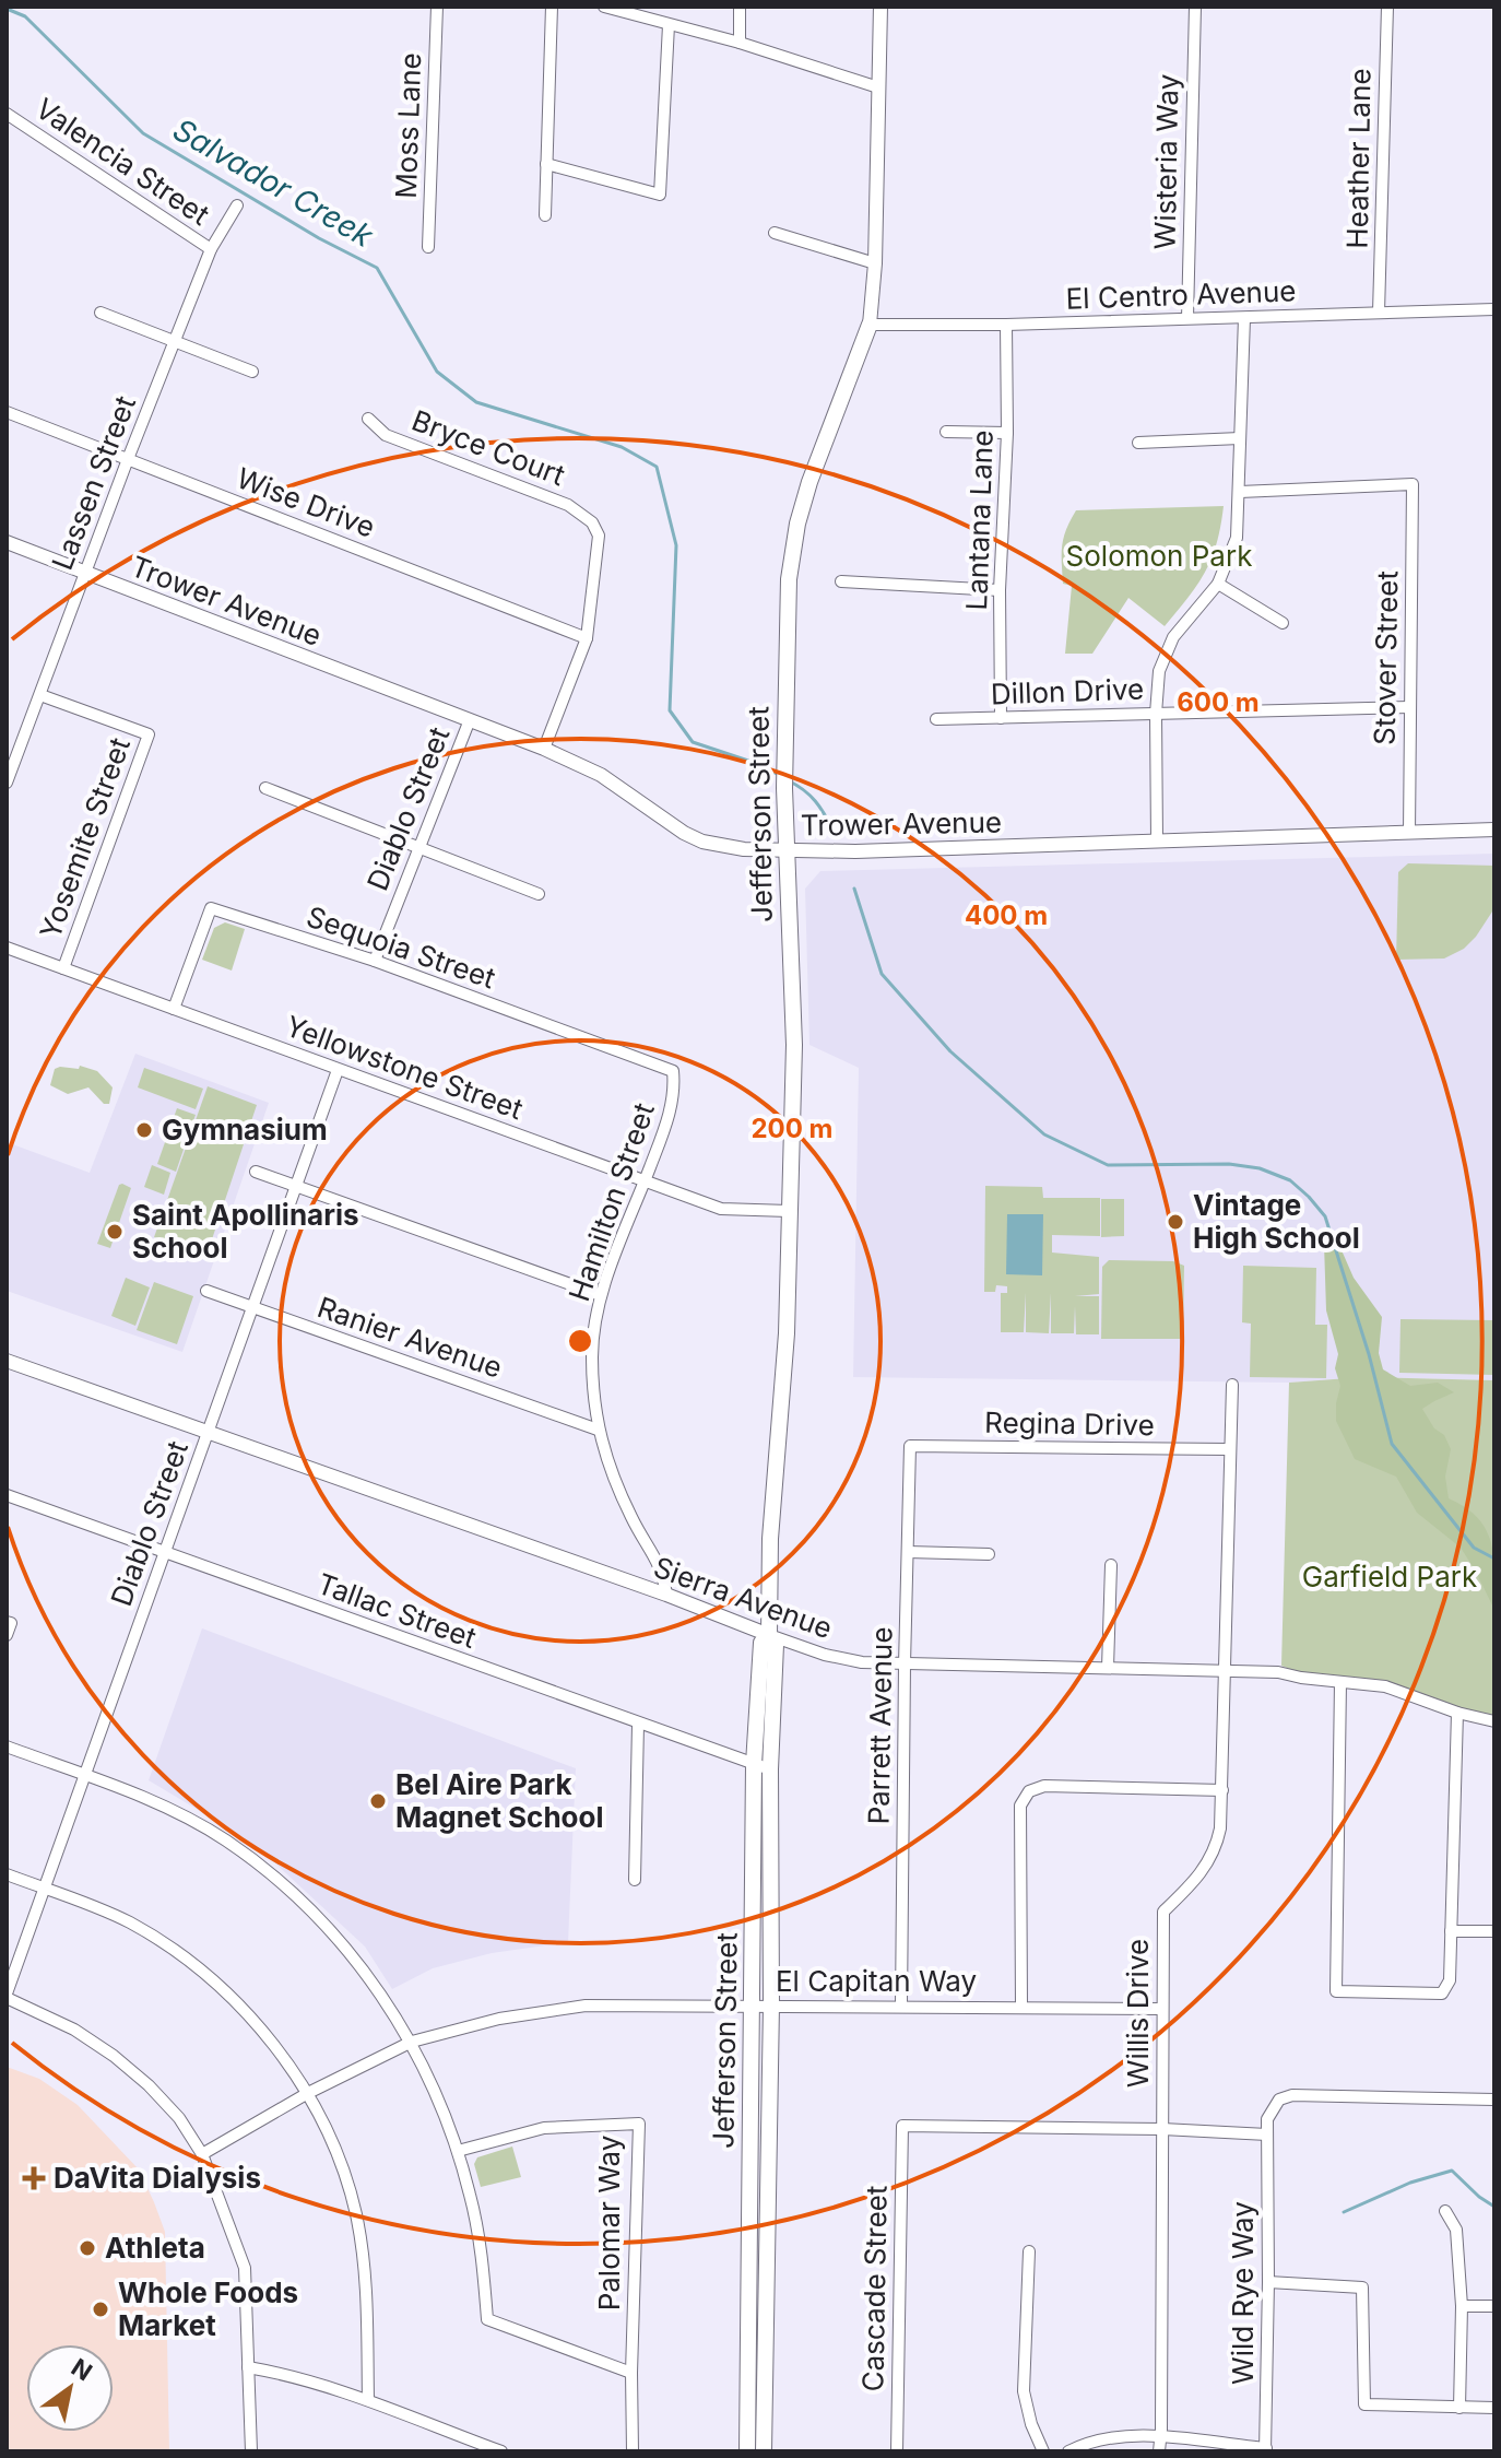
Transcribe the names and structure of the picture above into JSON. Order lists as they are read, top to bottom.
{
  "streets": {
    "main road": ["Jefferson Street"],
    "street": [
      "Moss Lane",
      "Heather Lane",
      "Valencia Street",
      "Wisteria Way",
      "El Centro Avenue",
      "Bryce Court",
      "Lassen Street",
      "Wise Drive",
      "Lantana Lane",
      "Trower Avenue",
      "Stover Street",
      "Dillon Drive",
      "Diablo Street",
      "Yosemite Street",
      "Sequoia Street",
      "Yellowstone Street",
      "Hamilton Street",
      "Ranier Avenue",
      "Regina Drive",
      "Sierra Avenue",
      "Tallac Street",
      "Parrett Avenue",
      "El Capitan Way",
      "Willis Drive",
      "Palomar Way",
      "Cascade Street",
      "Wild Rye Way"
    ]
  },
  "crossings": [
    ["Heather Lane", "El Centro Avenue"],
    ["Valencia Street", "Lassen Street"],
    ["Wisteria Way", "El Centro Avenue"],
    ["El Centro Avenue", "Lantana Lane"],
    ["El Centro Avenue", "Jefferson Street"],
    ["Bryce Court", "Wise Drive"],
    ["Lassen Street", "Wise Drive"],
    ["Lassen Street", "Trower Avenue"],
    ["Lassen Street", "Yosemite Street"],
    ["Lantana Lane", "Dillon Drive"],
    ["Trower Avenue", "Stover Street"],
    ["Trower Avenue", "Diablo Street"],
    ["Trower Avenue", "Jefferson Street"],
    ["Stover Street", "Dillon Drive"],
    ["Diablo Street", "Sequoia Street"],
    ["Diablo Street", "Yellowstone Street"],
    ["Diablo Street", "Ranier Avenue"],
    ["Diablo Street", "Sierra Avenue"],
    ["Diablo Street", "Tallac Street"],
    ["Jefferson Street", "Yellowstone Street"],
    ["Jefferson Street", "Sierra Avenue"],
    ["Jefferson Street", "Tallac Street"],
    ["Jefferson Street", "El Capitan Way"],
    ["Yosemite Street", "Yellowstone Street"],
    ["Sequoia Street", "Yellowstone Street"],
    ["Sequoia Street", "Hamilton Street"],
    ["Yellowstone Street", "Hamilton Street"],
    ["Hamilton Street", "Ranier Avenue"],
    ["Hamilton Street", "Sierra Avenue"],
    ["Regina Drive", "Parrett Avenue"],
    ["Regina Drive", "Willis Drive"],
    ["Sierra Avenue", "Parrett Avenue"],
    ["Sierra Avenue", "Willis Drive"],
    ["Parrett Avenue", "El Capitan Way"],
    ["El Capitan Way", "Willis Drive"],
    ["Willis Drive", "Cascade Street"]
  ],
  "water": ["Salvador Creek"],
  "parks": ["Solomon Park", "Garfield Park"],
  "places": {
    "other": [
      "Gymnasium",
      "Vintage High School",
      "Saint Apollinaris School",
      "Bel Aire Park Magnet School",
      "Athleta",
      "Whole Foods Market"
    ],
    "health": ["DaVita Dialysis"]
  },
  "north": "top right",
  "rings": ["600 m", "400 m", "200 m"]
}
